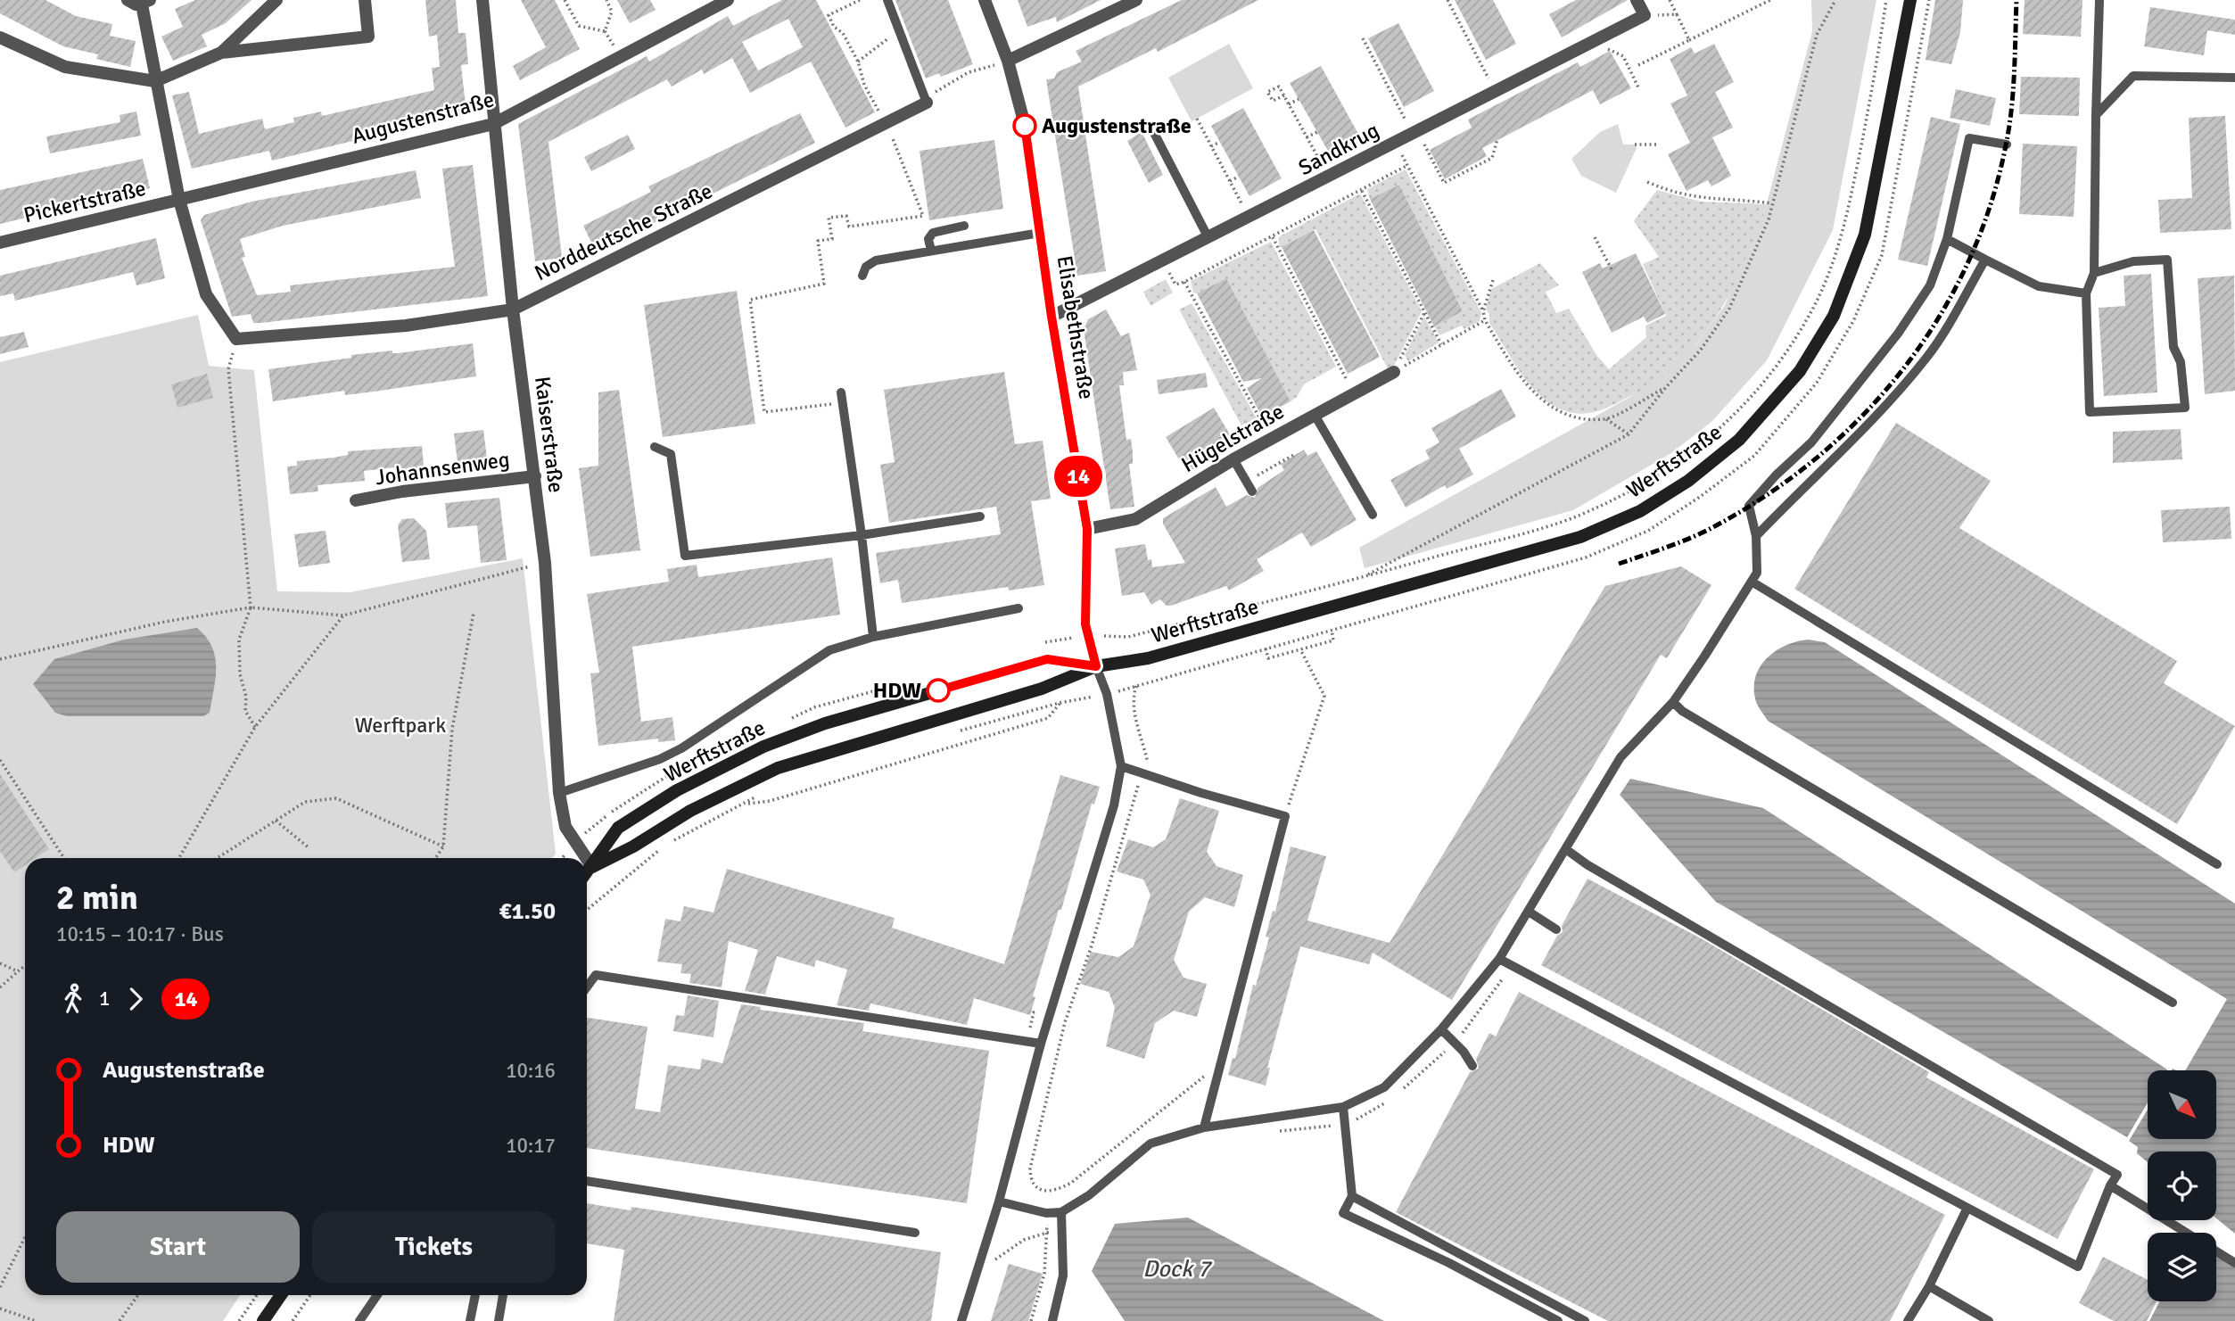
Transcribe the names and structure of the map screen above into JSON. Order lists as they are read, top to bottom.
{
  "streets": {
    "main road": ["Werftstraße"],
    "street": [
      "Augustenstraße",
      "Sandkrug",
      "Pickertstraße",
      "Norddeutsche Straße",
      "Elisabethstraße",
      "Kaiserstraße",
      "Hügelstraße",
      "Johannsenweg"
    ]
  },
  "crossings": [
    ["Augustenstraße", "Pickertstraße"],
    ["Augustenstraße", "Kaiserstraße"],
    ["Sandkrug", "Elisabethstraße"],
    ["Norddeutsche Straße", "Kaiserstraße"],
    ["Elisabethstraße", "Hügelstraße"],
    ["Elisabethstraße", "Werftstraße"],
    ["Kaiserstraße", "Werftstraße"],
    ["Kaiserstraße", "Johannsenweg"]
  ],
  "water": ["Dock 7"],
  "parks": ["Werftpark"],
  "places": ["Augustenstraße", "HDW"],
  "lines": ["bus line 14"],
  "north": "bottom right",
  "page": {
    "on_map": "14",
    "heading": ["2 min", "10:15 – 10:17 · Bus", "€1.50"],
    "legs": ["1", "14"],
    "list": [
      {
        "name": "Augustenstraße",
        "value": "10:16"
      },
      {
        "name": "HDW",
        "value": "10:17"
      }
    ],
    "buttons": ["Start", "Tickets"]
  }
}
